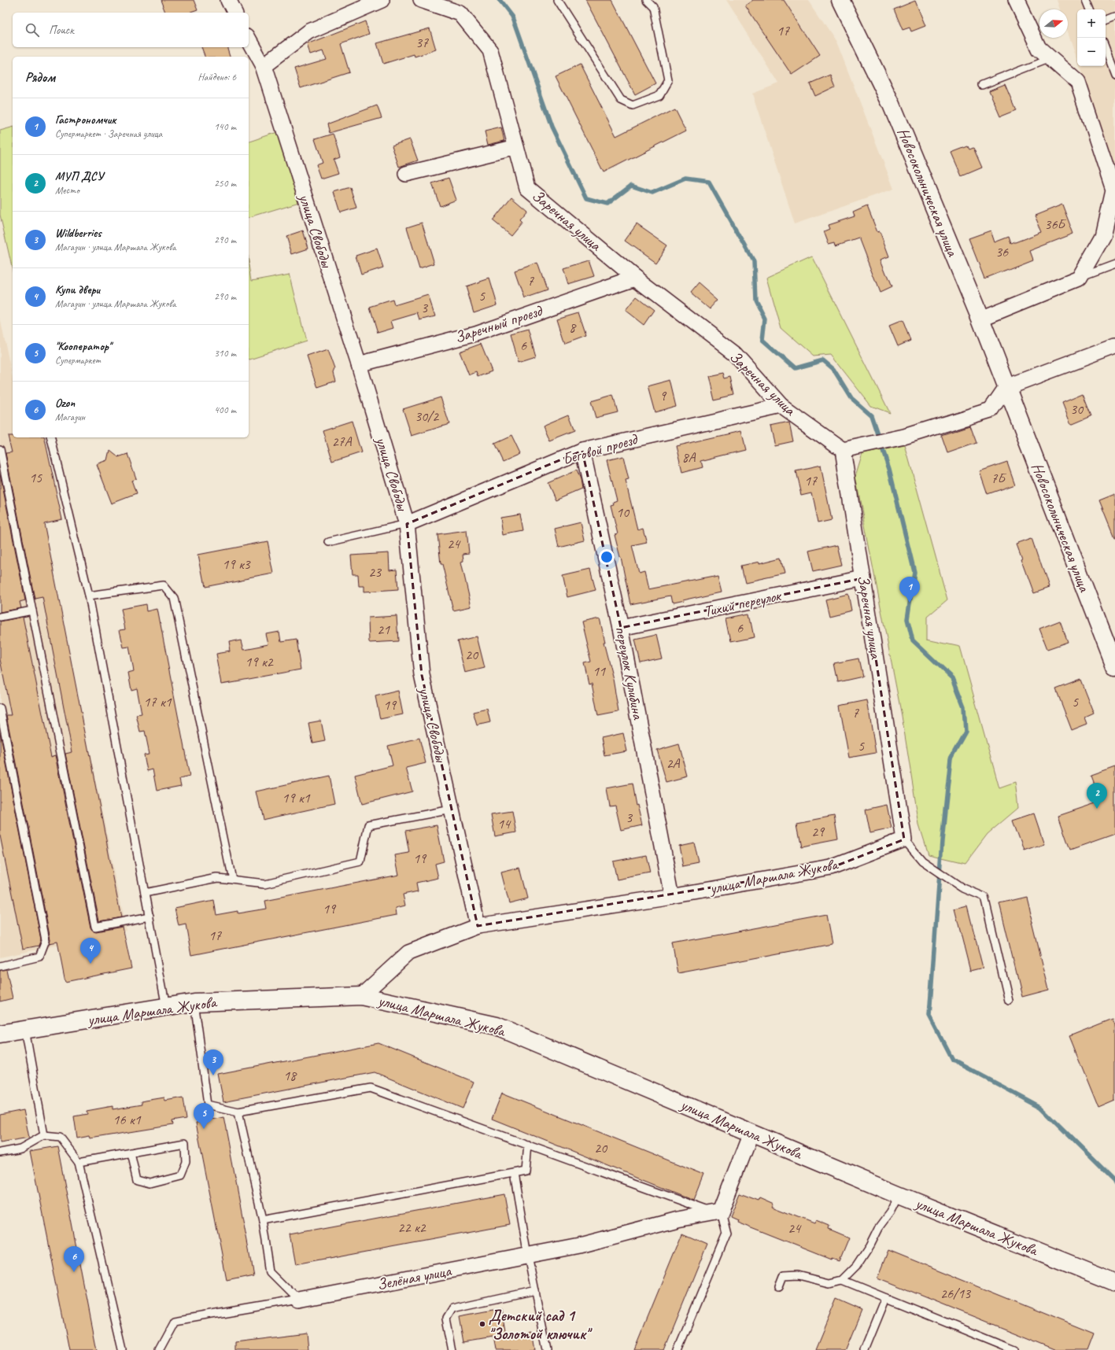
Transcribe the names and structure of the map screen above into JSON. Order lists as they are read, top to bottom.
{
  "streets": {
    "street": [
      "Новосокольническая улица",
      "Заречная улица",
      "улица Свободы",
      "Заречный проезд",
      "Беговой проезд",
      "Тихий переулок",
      "переулок Кулибина",
      "улица Маршала Жукова",
      "Зелёная улица"
    ]
  },
  "crossings": [
    ["Заречная улица", "Заречный проезд"],
    ["Заречная улица", "Беговой проезд"],
    ["Заречная улица", "Тихий переулок"],
    ["Заречная улица", "улица Маршала Жукова"],
    ["улица Свободы", "Заречный проезд"],
    ["улица Свободы", "Беговой проезд"],
    ["улица Свободы", "улица Маршала Жукова"],
    ["Беговой проезд", "переулок Кулибина"],
    ["Тихий переулок", "переулок Кулибина"],
    ["переулок Кулибина", "улица Маршала Жукова"]
  ],
  "places": ["Детский сад 1 \"Золотой ключик\""],
  "house_numbers": [
    "17",
    "37",
    "36Б",
    "36",
    "7",
    "5",
    "3",
    "8",
    "6",
    "9",
    "30",
    "30/2",
    "27А",
    "8А",
    "15",
    "7Б",
    "17",
    "10",
    "24",
    "19 к3",
    "23",
    "6",
    "21",
    "20",
    "19 к2",
    "11",
    "17 к1",
    "5",
    "19",
    "7",
    "5",
    "2А",
    "19 к1",
    "3",
    "14",
    "29",
    "19",
    "19",
    "17",
    "18",
    "16 к1",
    "20",
    "22 к2",
    "24",
    "26/13"
  ],
  "north": "right",
  "page": {
    "map_buttons": ["+", "−"],
    "search": "Поиск",
    "heading": ["Рядом", "Найдено: 6"],
    "list": [
      {
        "mark": "1",
        "name": "Гастрономчик",
        "note": "Супермаркет · Заречная улица",
        "value": "140 m"
      },
      {
        "mark": "2",
        "name": "МУП ДСУ",
        "note": "Место",
        "value": "250 m"
      },
      {
        "mark": "3",
        "name": "Wildberries",
        "note": "Магазин · улица Маршала Жукова",
        "value": "290 m"
      },
      {
        "mark": "4",
        "name": "Купи двери",
        "note": "Магазин · улица Маршала Жукова",
        "value": "290 m"
      },
      {
        "mark": "5",
        "name": "\"Кооператор\"",
        "note": "Супермаркет",
        "value": "310 m"
      },
      {
        "mark": "6",
        "name": "Ozon",
        "note": "Магазин",
        "value": "400 m"
      }
    ],
    "pins": [
      "1",
      "2",
      "4",
      "3",
      "5",
      "6"
    ]
  }
}
